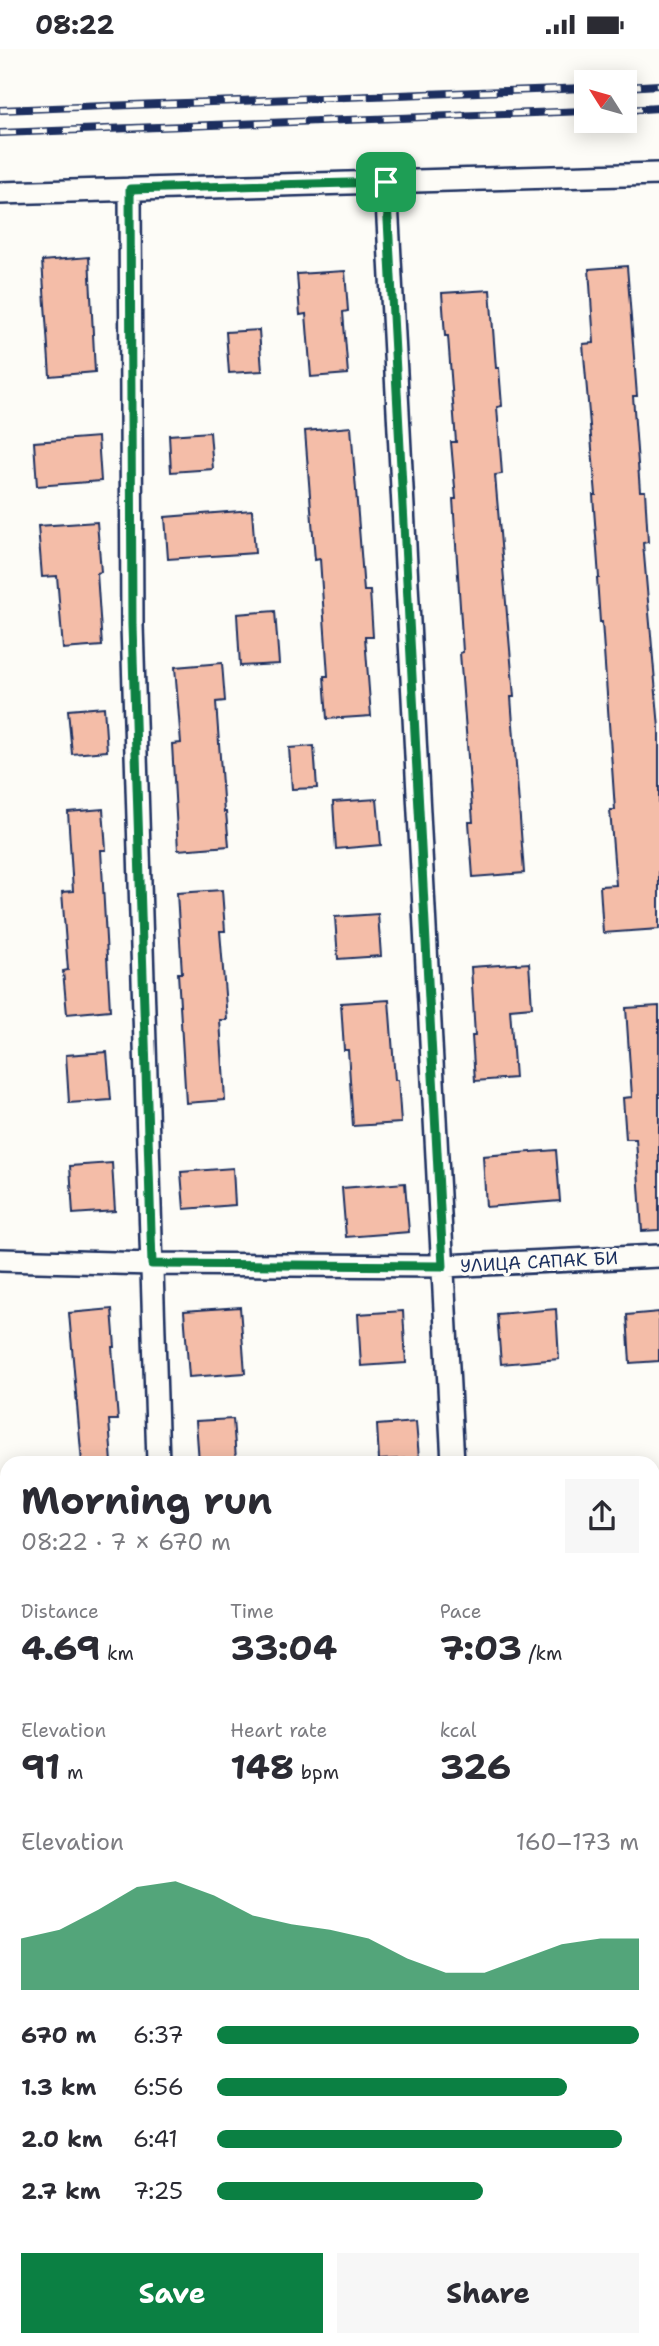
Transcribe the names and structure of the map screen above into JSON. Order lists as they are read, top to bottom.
{
  "streets": {
    "street": ["УЛИЦА САПАК БИ"]
  },
  "north": "top left",
  "page": {
    "status": "08:22",
    "heading": ["Morning run", "08:22 · 7 × 670 m"],
    "stats": [
      ["Distance", "4.69 km"],
      ["Time", "33:04"],
      ["Pace", "7:03 /km"],
      ["Elevation", "91 m"],
      ["Heart rate", "148 bpm"],
      ["kcal", "326"]
    ],
    "chart": ["Elevation", "160–173 m"],
    "list": [
      {
        "name": "670 m",
        "note": "6:37"
      },
      {
        "name": "1.3 km",
        "note": "6:56"
      },
      {
        "name": "2.0 km",
        "note": "6:41"
      },
      {
        "name": "2.7 km",
        "note": "7:25"
      }
    ],
    "buttons": ["Save", "Share"]
  }
}
